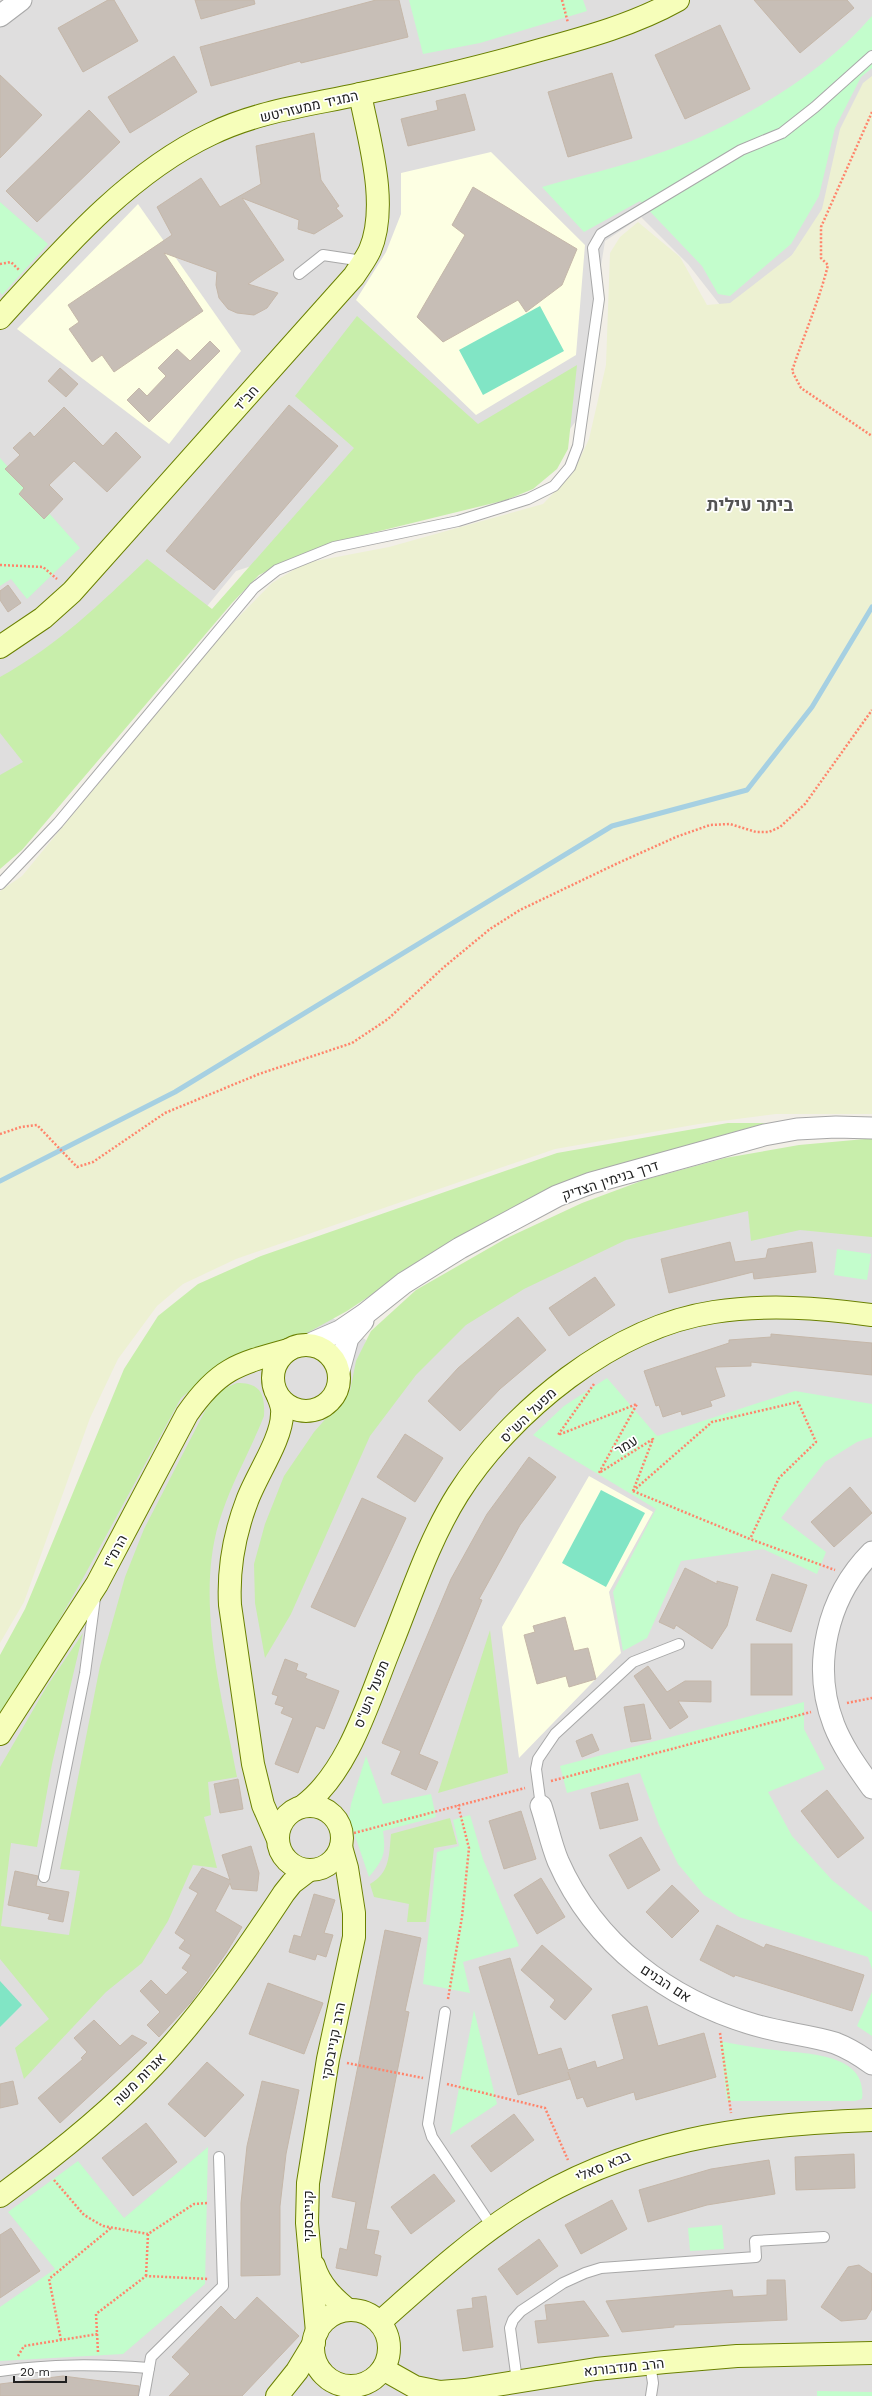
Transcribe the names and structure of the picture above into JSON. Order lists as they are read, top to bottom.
{
  "streets": {
    "street": [
      "המגיד ממעזריטש",
      "חב\"ד",
      "דרך בנימין הצדיק",
      "מפעל הש\"ס",
      "הרמ\"ז",
      "אם הבנים",
      "הרב קנייבסקי",
      "אגרות משה",
      "בבא סאלי",
      "קנייבסקי",
      "הרב מנדבורנא"
    ],
    "path": ["עמר"]
  },
  "crossings": [
    ["המגיד ממעזריטש", "חב\"ד"],
    ["מפעל הש\"ס", "עמר"],
    ["מפעל הש\"ס", "הרב קנייבסקי"],
    ["מפעל הש\"ס", "אגרות משה"],
    ["הרב קנייבסקי", "אגרות משה"],
    ["הרב קנייבסקי", "קנייבסקי"],
    ["בבא סאלי", "הרב מנדבורנא"]
  ],
  "districts": ["ביתר עילית"],
  "scale_bar": "20 m"
}
